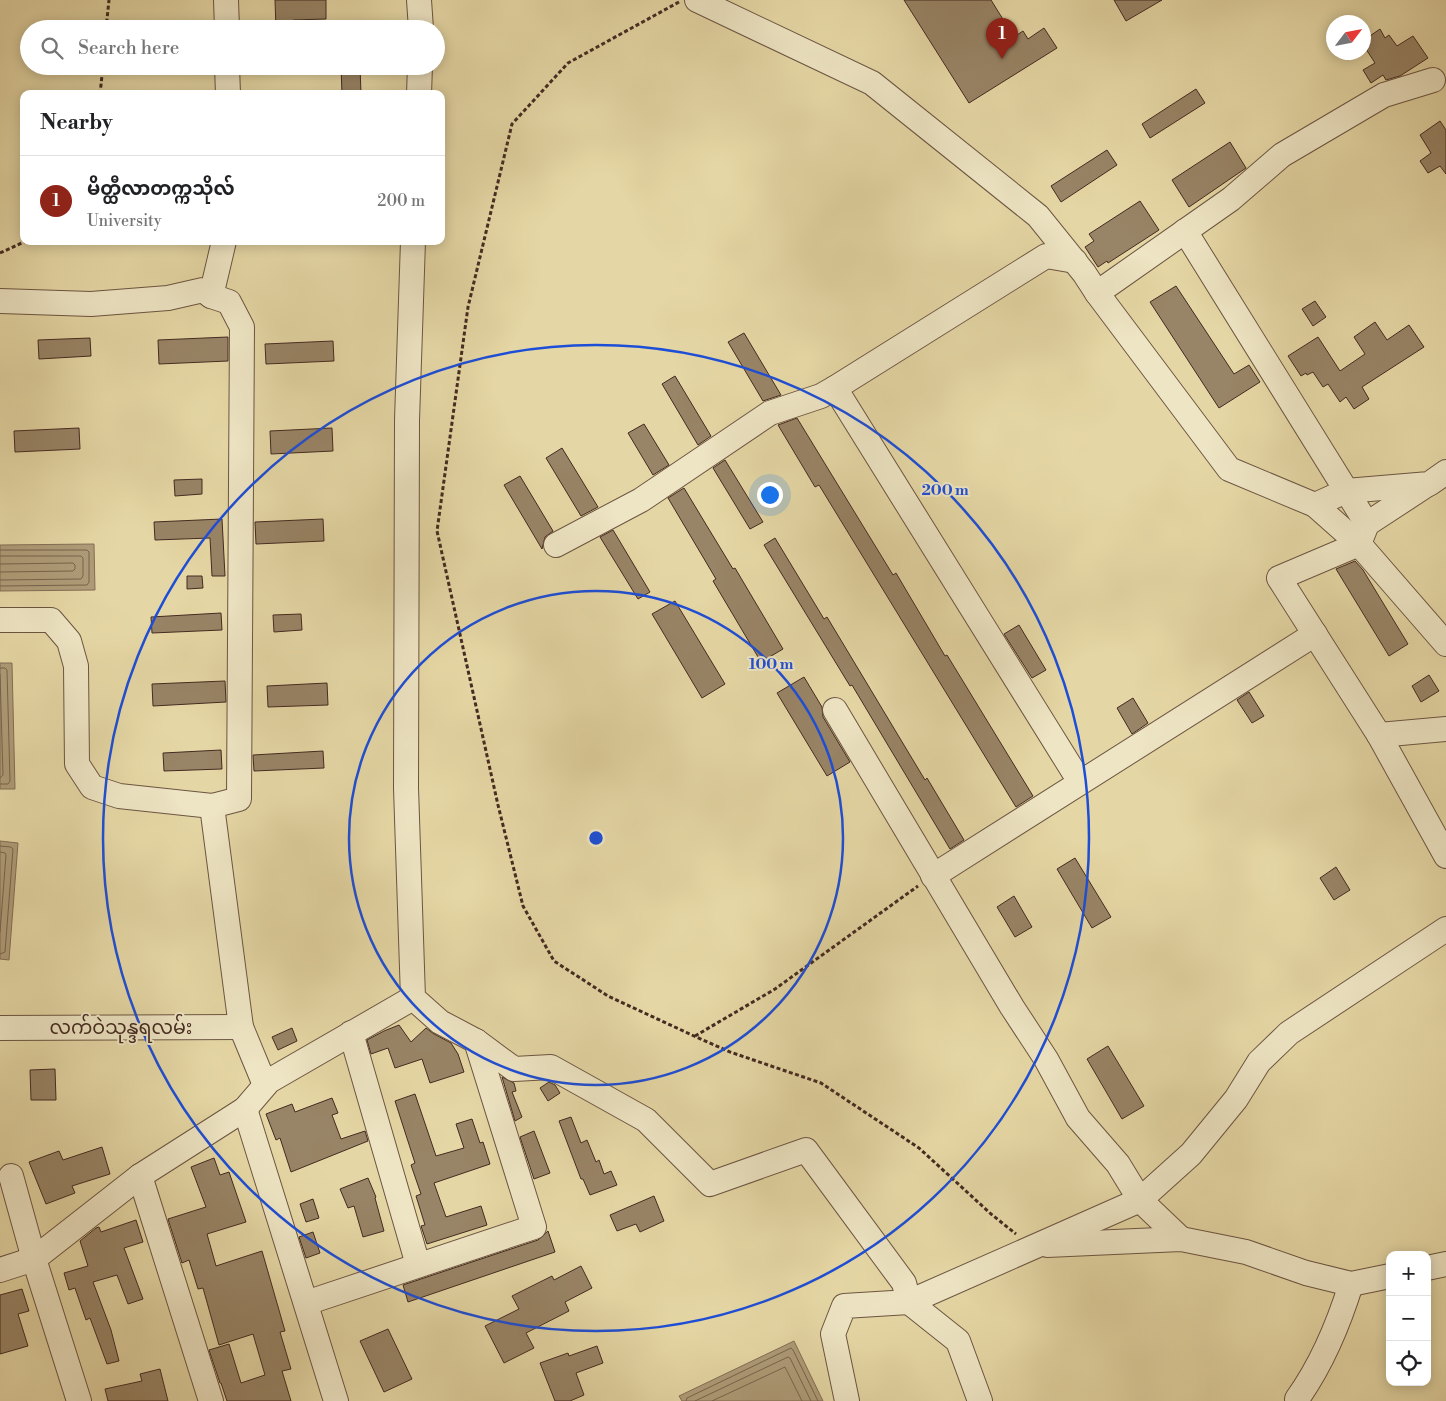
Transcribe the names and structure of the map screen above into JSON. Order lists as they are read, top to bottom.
{
  "streets": {
    "street": ["လက်ဝဲသုန္ဒရလမ်း"]
  },
  "north": "top right",
  "page": {
    "pins": "1",
    "search": "Search here",
    "heading": "Nearby",
    "list": [
      {
        "mark": "1",
        "name": "မိတ္ထီလာတက္ကသိုလ်",
        "note": "University",
        "value": "200 m"
      }
    ],
    "map_buttons": ["+", "−"]
  },
  "rings": ["200 m", "100 m"]
}
